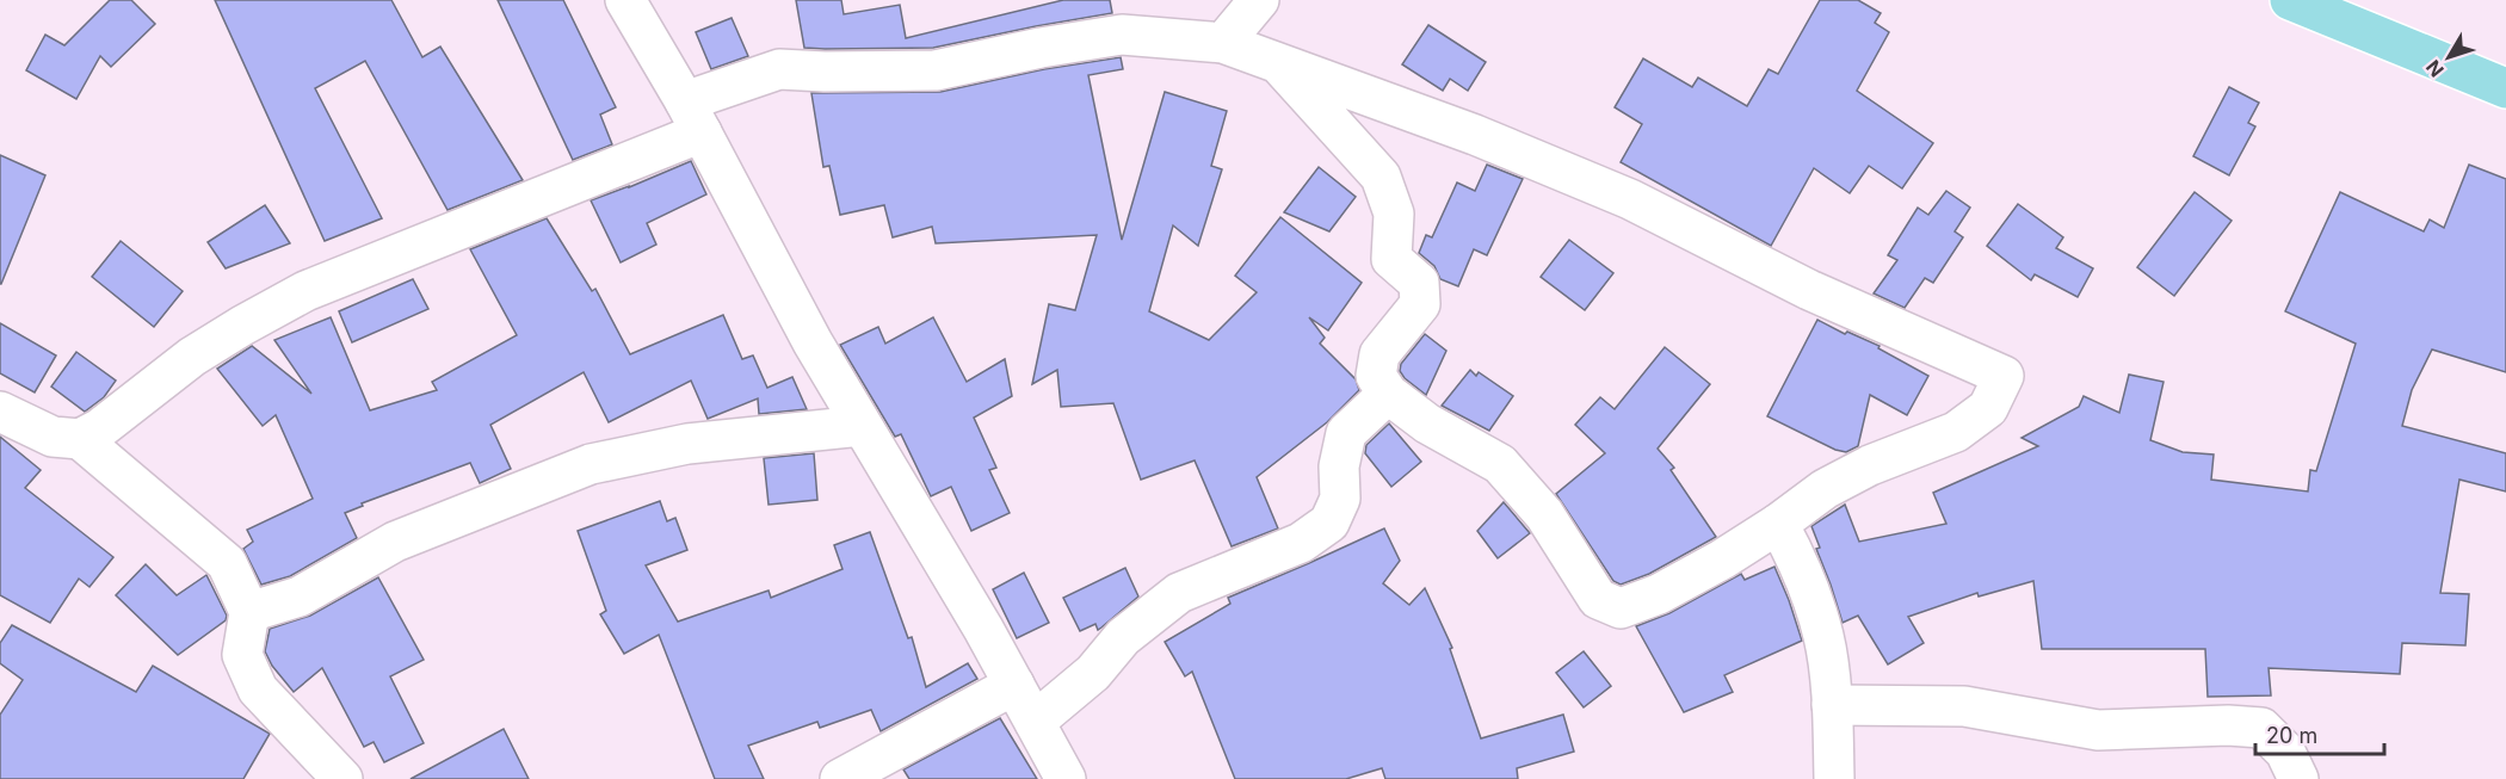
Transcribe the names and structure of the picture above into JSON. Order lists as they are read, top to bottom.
{
  "scale_bar": "20 m",
  "north": "bottom left"
}
